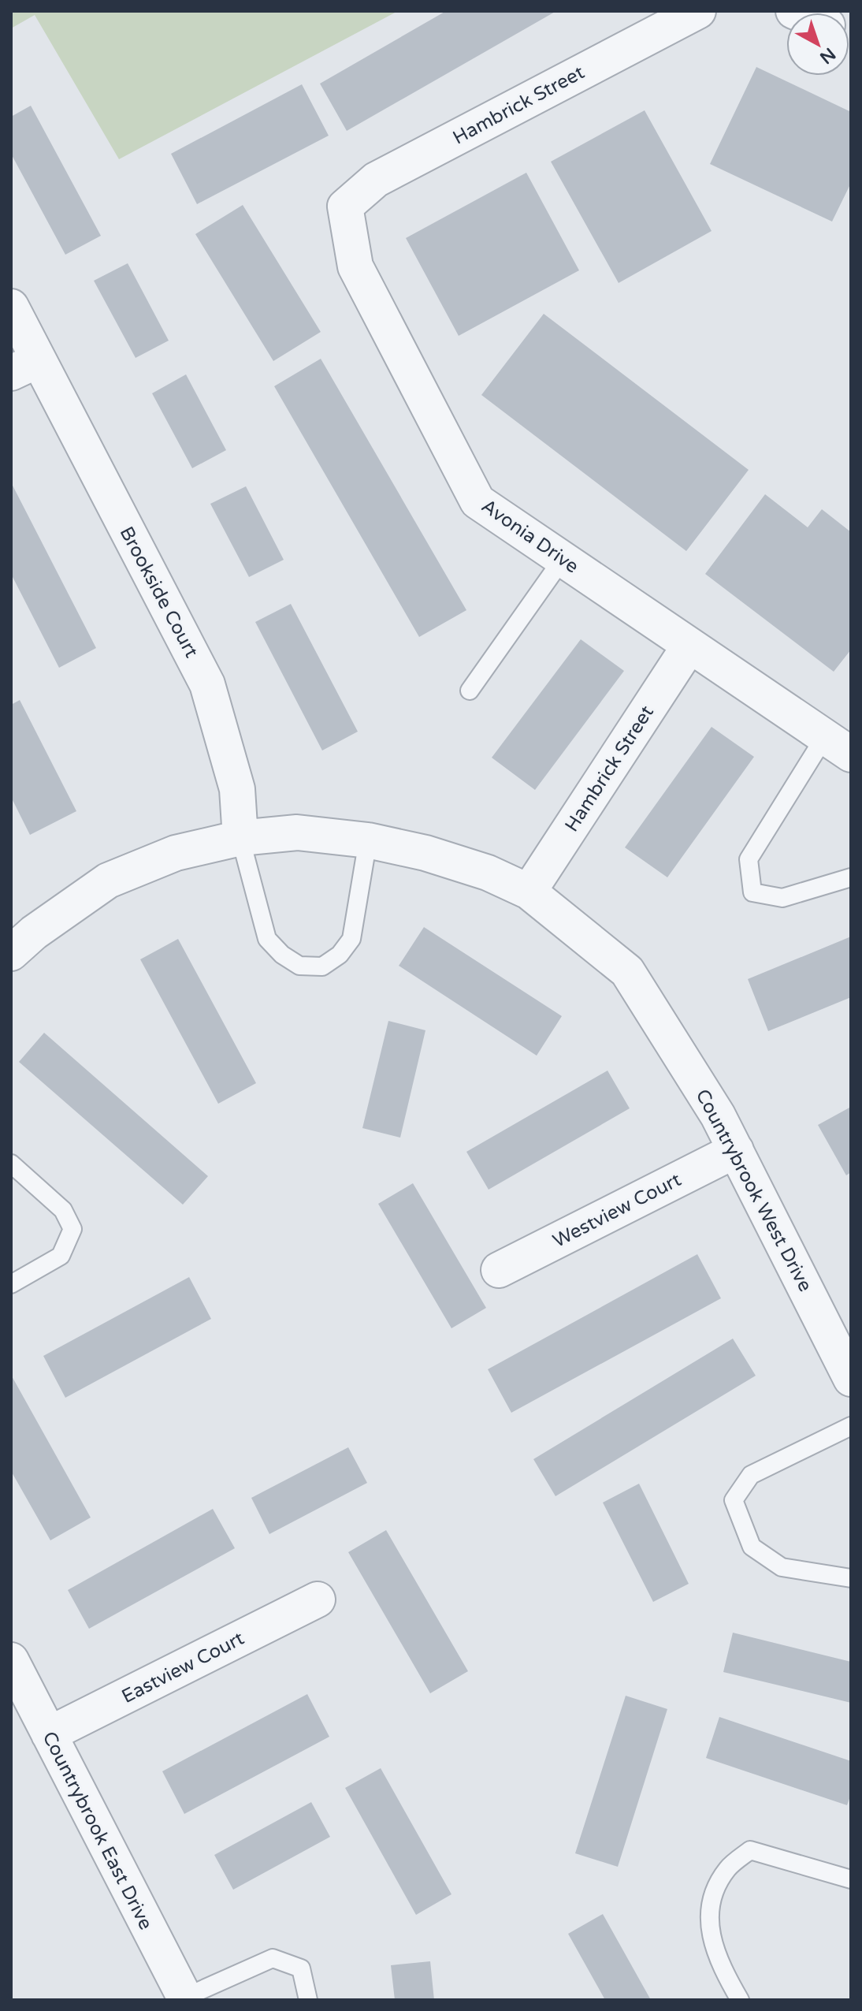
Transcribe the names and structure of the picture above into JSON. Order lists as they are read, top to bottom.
{
  "streets": {
    "street": [
      "Hambrick Street",
      "Avonia Drive",
      "Brookside Court",
      "Countrybrook West Drive",
      "Westview Court",
      "Eastview Court",
      "Countrybrook East Drive"
    ]
  },
  "crossings": [
    ["Hambrick Street", "Avonia Drive"],
    ["Hambrick Street", "Countrybrook West Drive"],
    ["Brookside Court", "Countrybrook West Drive"],
    ["Countrybrook West Drive", "Westview Court"],
    ["Eastview Court", "Countrybrook East Drive"]
  ],
  "north": "bottom right"
}
